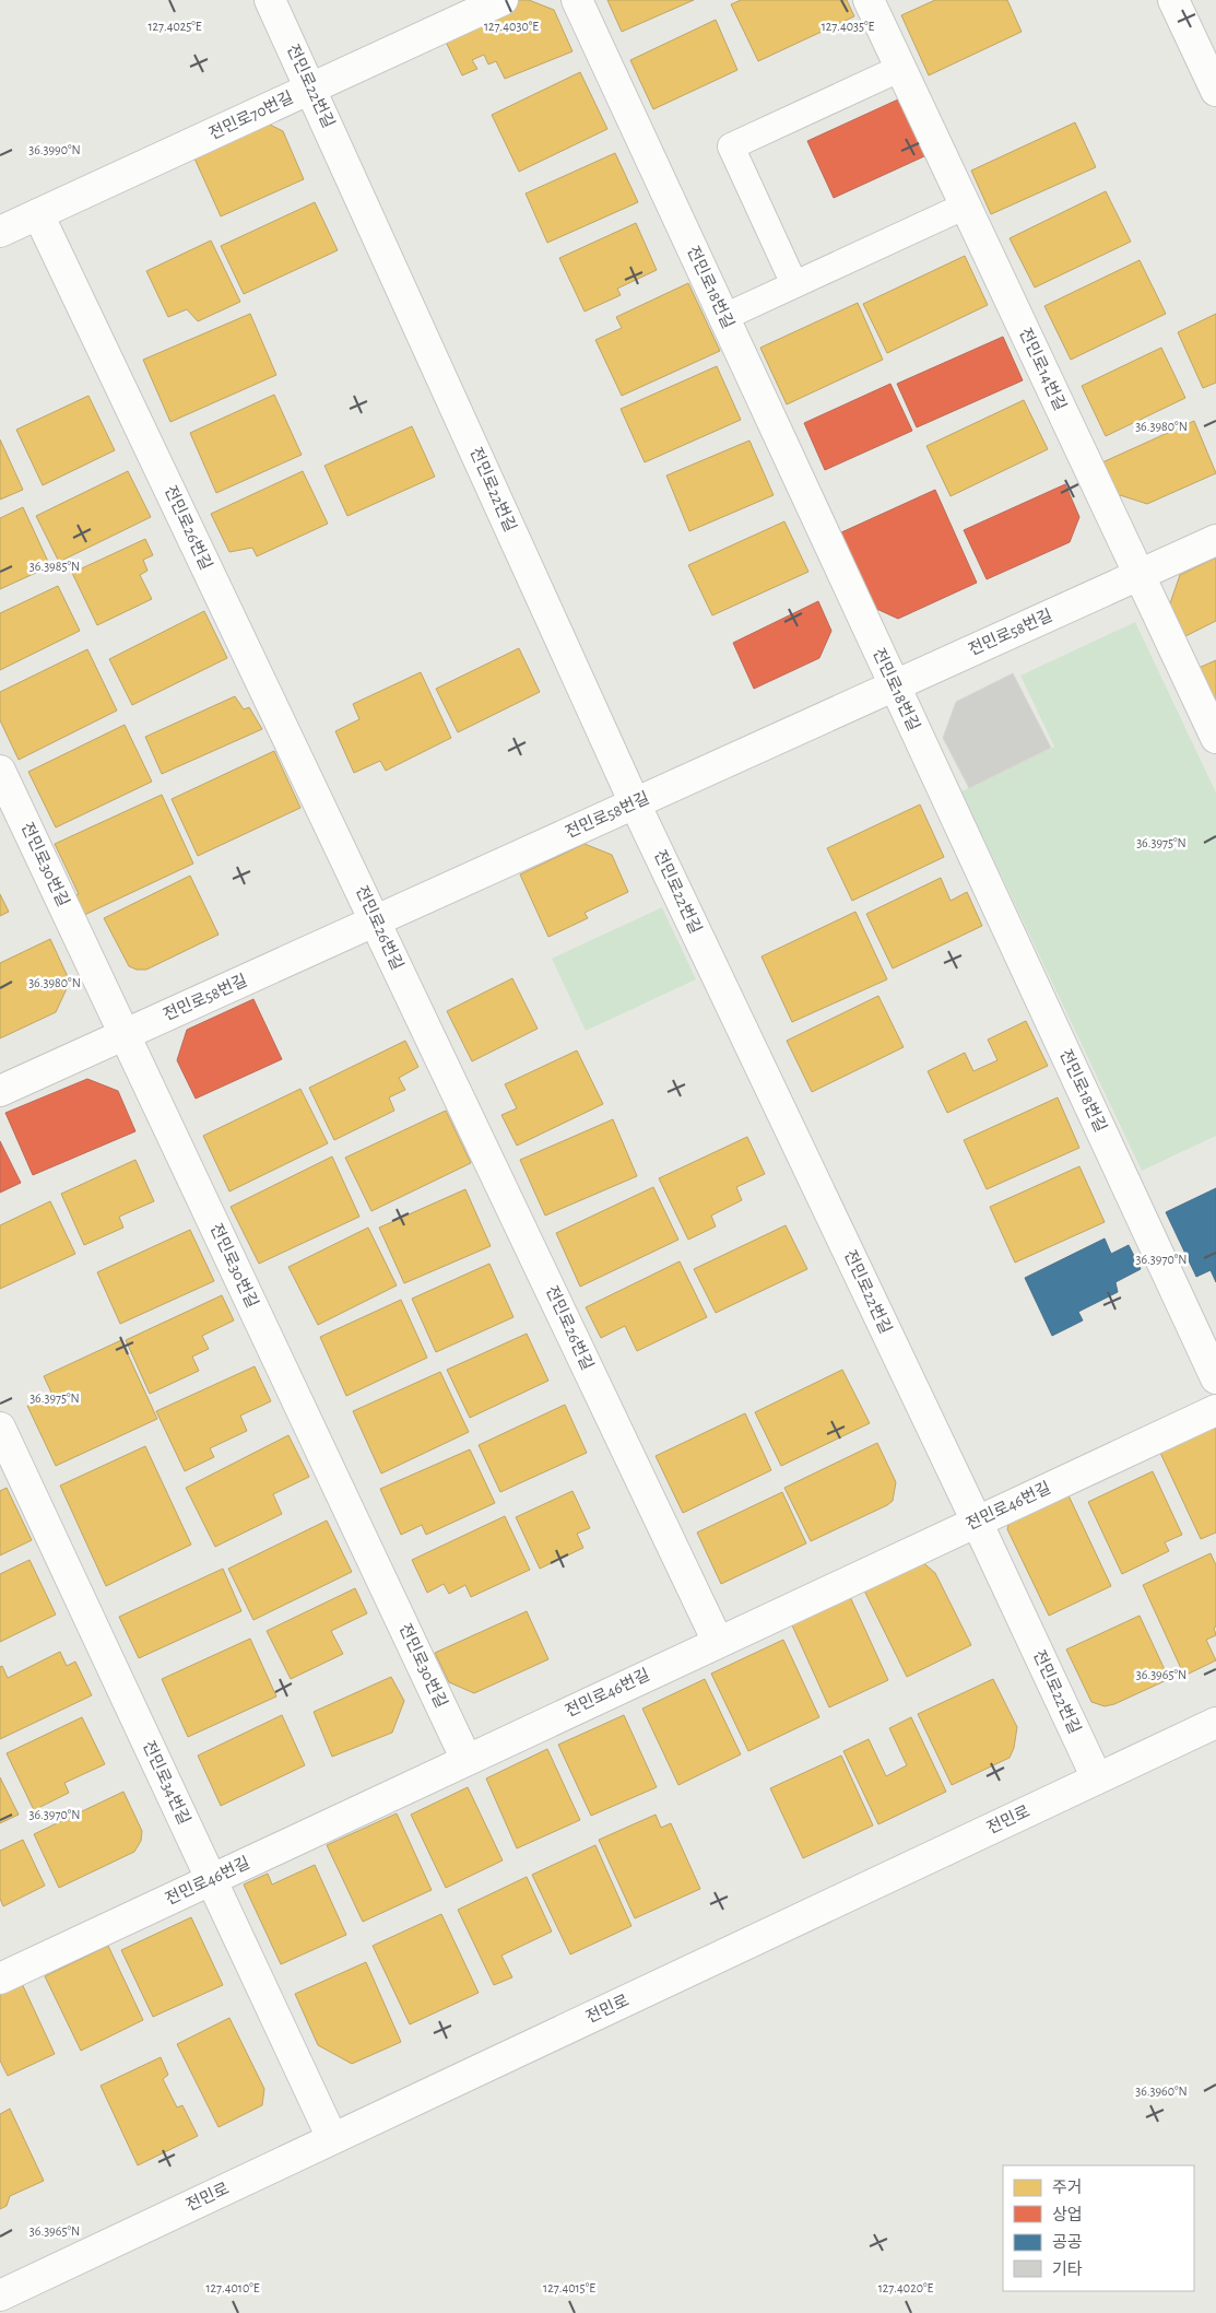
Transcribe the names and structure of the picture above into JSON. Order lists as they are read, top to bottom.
{
  "streets": {
    "street": [
      "전민로22번길",
      "전민로70번길",
      "전민로18번길",
      "전민로14번길",
      "전민로26번길",
      "전민로58번길",
      "전민로30번길",
      "전민로46번길",
      "전민로34번길",
      "전민로"
    ]
  },
  "crossings": [
    ["전민로22번길", "전민로70번길"],
    ["전민로22번길", "전민로58번길"],
    ["전민로22번길", "전민로46번길"],
    ["전민로22번길", "전민로"],
    ["전민로70번길", "전민로26번길"],
    ["전민로18번길", "전민로58번길"],
    ["전민로14번길", "전민로58번길"],
    ["전민로26번길", "전민로58번길"],
    ["전민로26번길", "전민로46번길"],
    ["전민로58번길", "전민로30번길"],
    ["전민로30번길", "전민로46번길"],
    ["전민로46번길", "전민로34번길"],
    ["전민로34번길", "전민로"]
  ],
  "legend": [
    "주거",
    "상업",
    "공공",
    "기타"
  ],
  "coordinates": [
    "127.4030°E",
    "127.4025°E",
    "127.4035°E",
    "36.3990°N",
    "36.3980°N",
    "36.3985°N",
    "36.3975°N",
    "36.3970°N",
    "36.3965°N",
    "36.3960°N",
    "127.4010°E",
    "127.4015°E",
    "127.4020°E"
  ]
}
